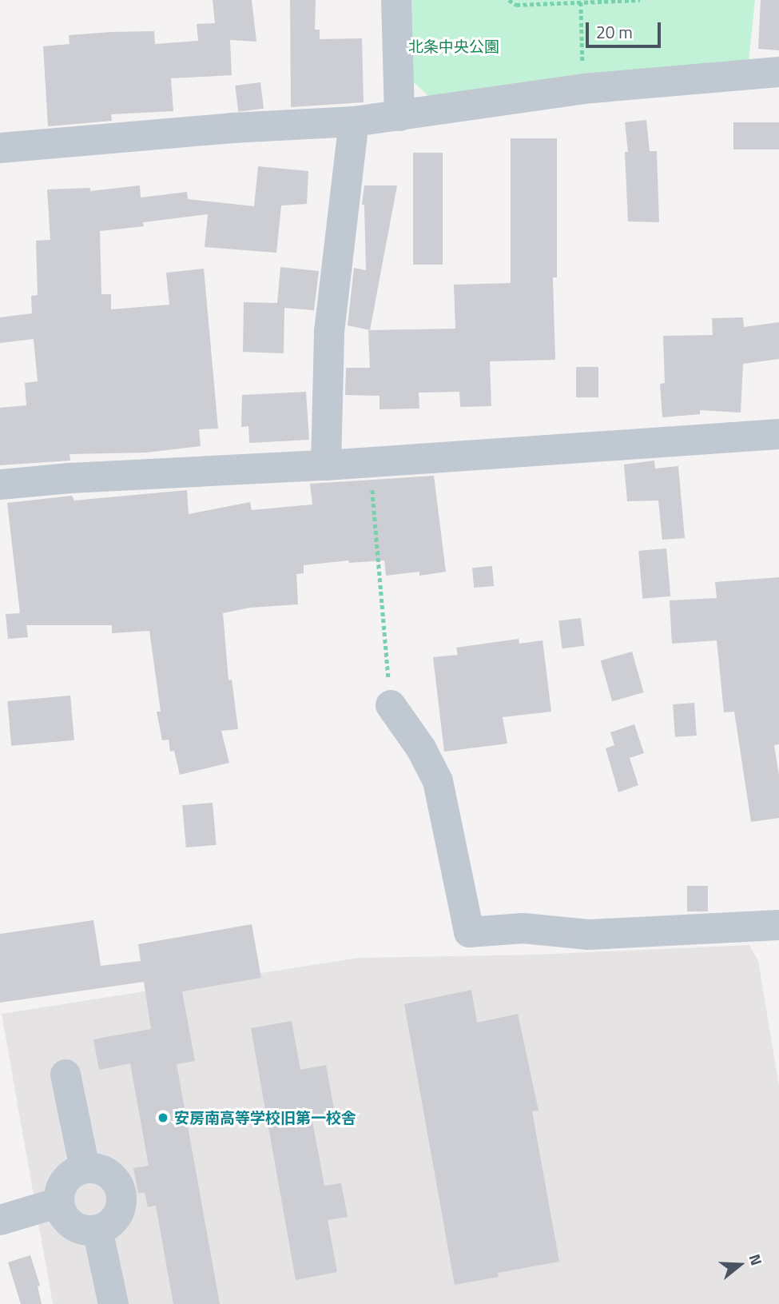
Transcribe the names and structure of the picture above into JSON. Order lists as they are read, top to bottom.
{
  "parks": ["北条中央公園"],
  "places": ["安房南高等学校旧第一校舎"],
  "scale_bar": "20 m",
  "north": "right"
}
